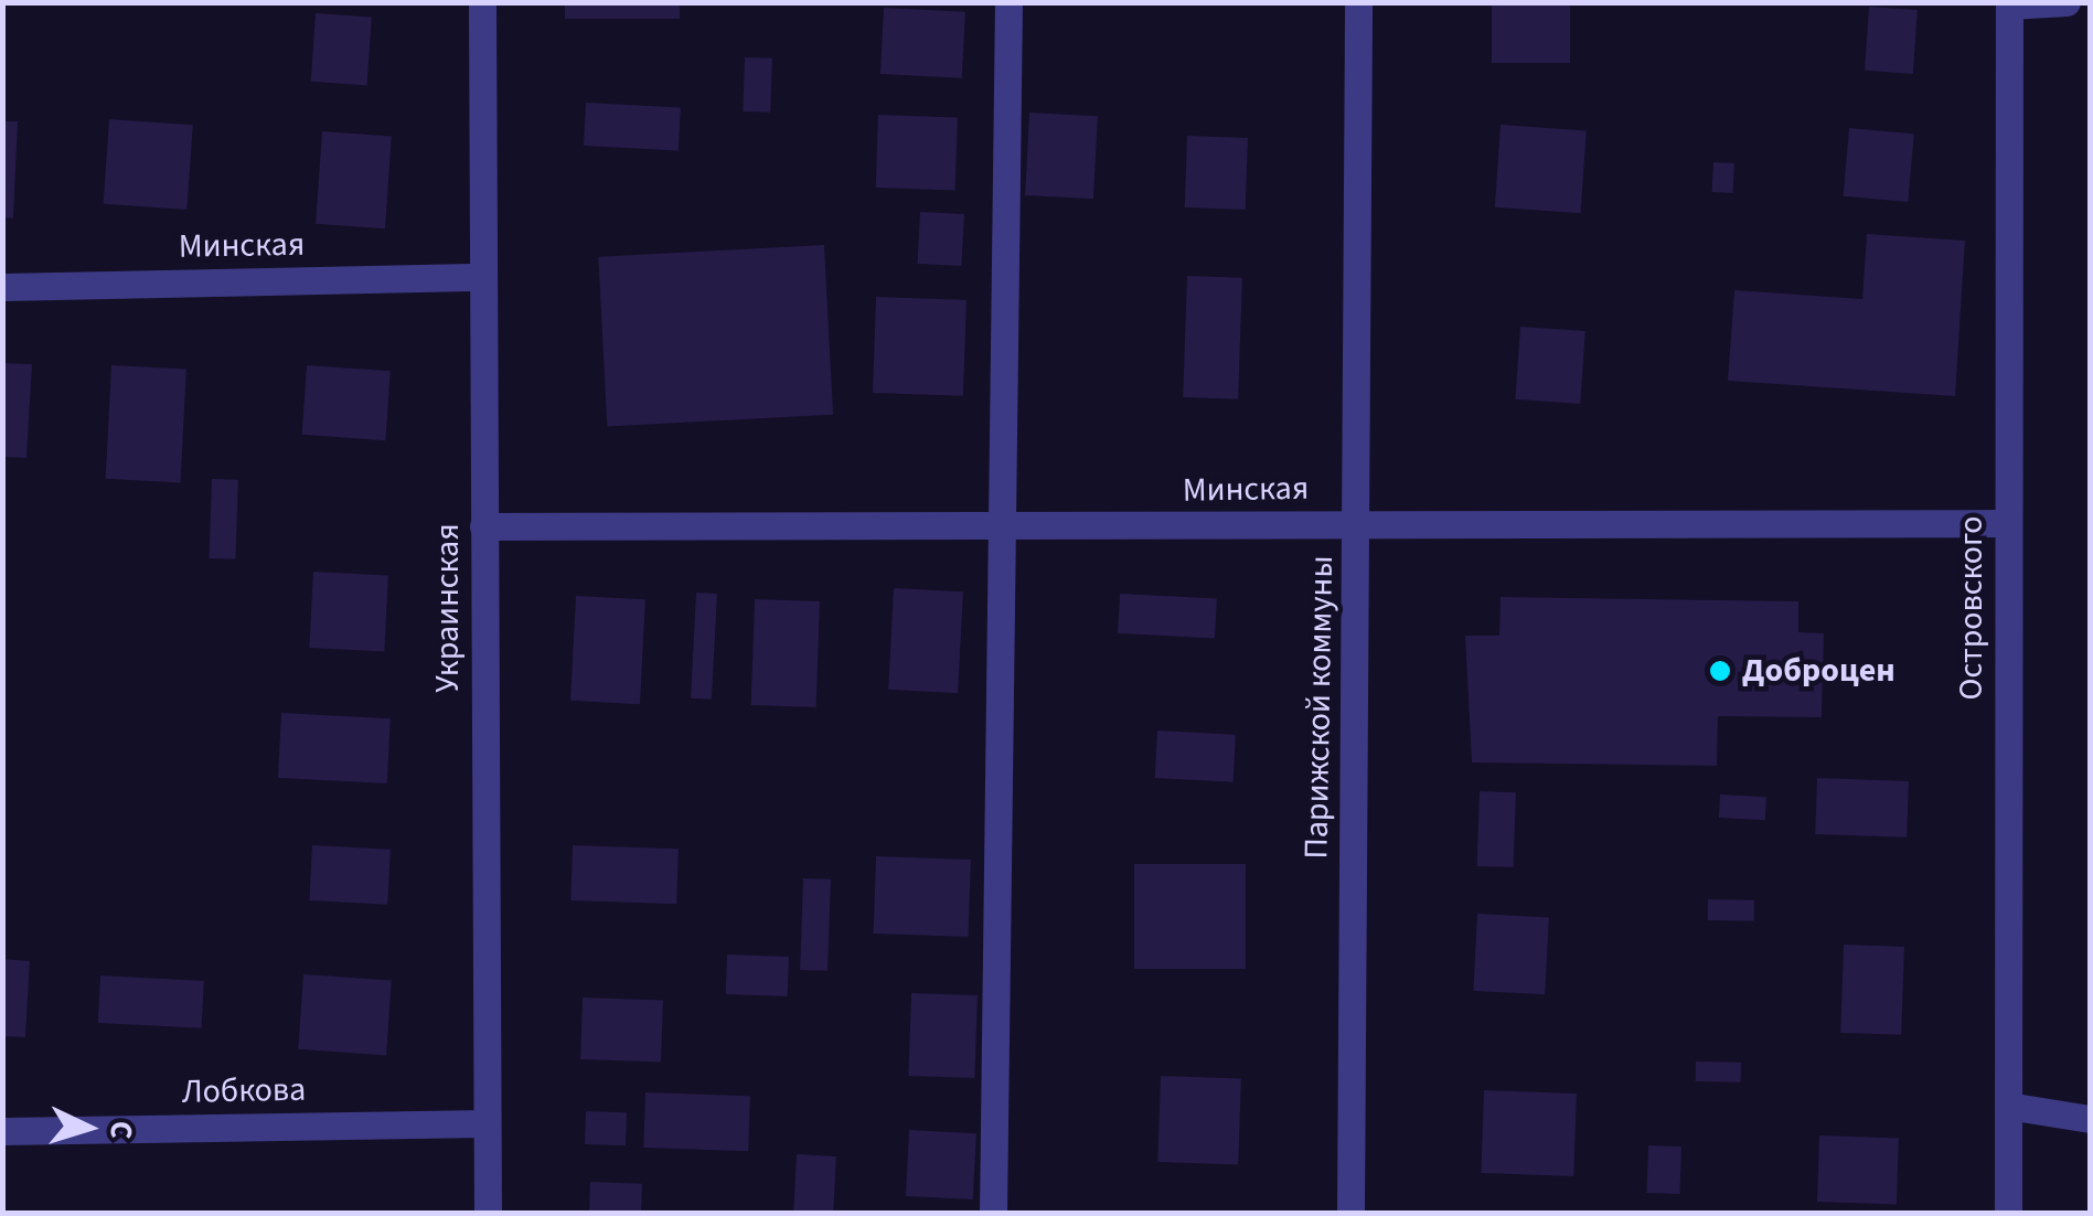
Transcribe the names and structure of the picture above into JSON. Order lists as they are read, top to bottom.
{
  "streets": {
    "street": [
      "Минская",
      "Украинская",
      "Островского",
      "Парижской коммуны",
      "Лобкова"
    ]
  },
  "crossings": [
    ["Минская", "Украинская"],
    ["Минская", "Островского"],
    ["Минская", "Парижской коммуны"],
    ["Украинская", "Лобкова"]
  ],
  "places": ["Доброцен"],
  "north": "right"
}
